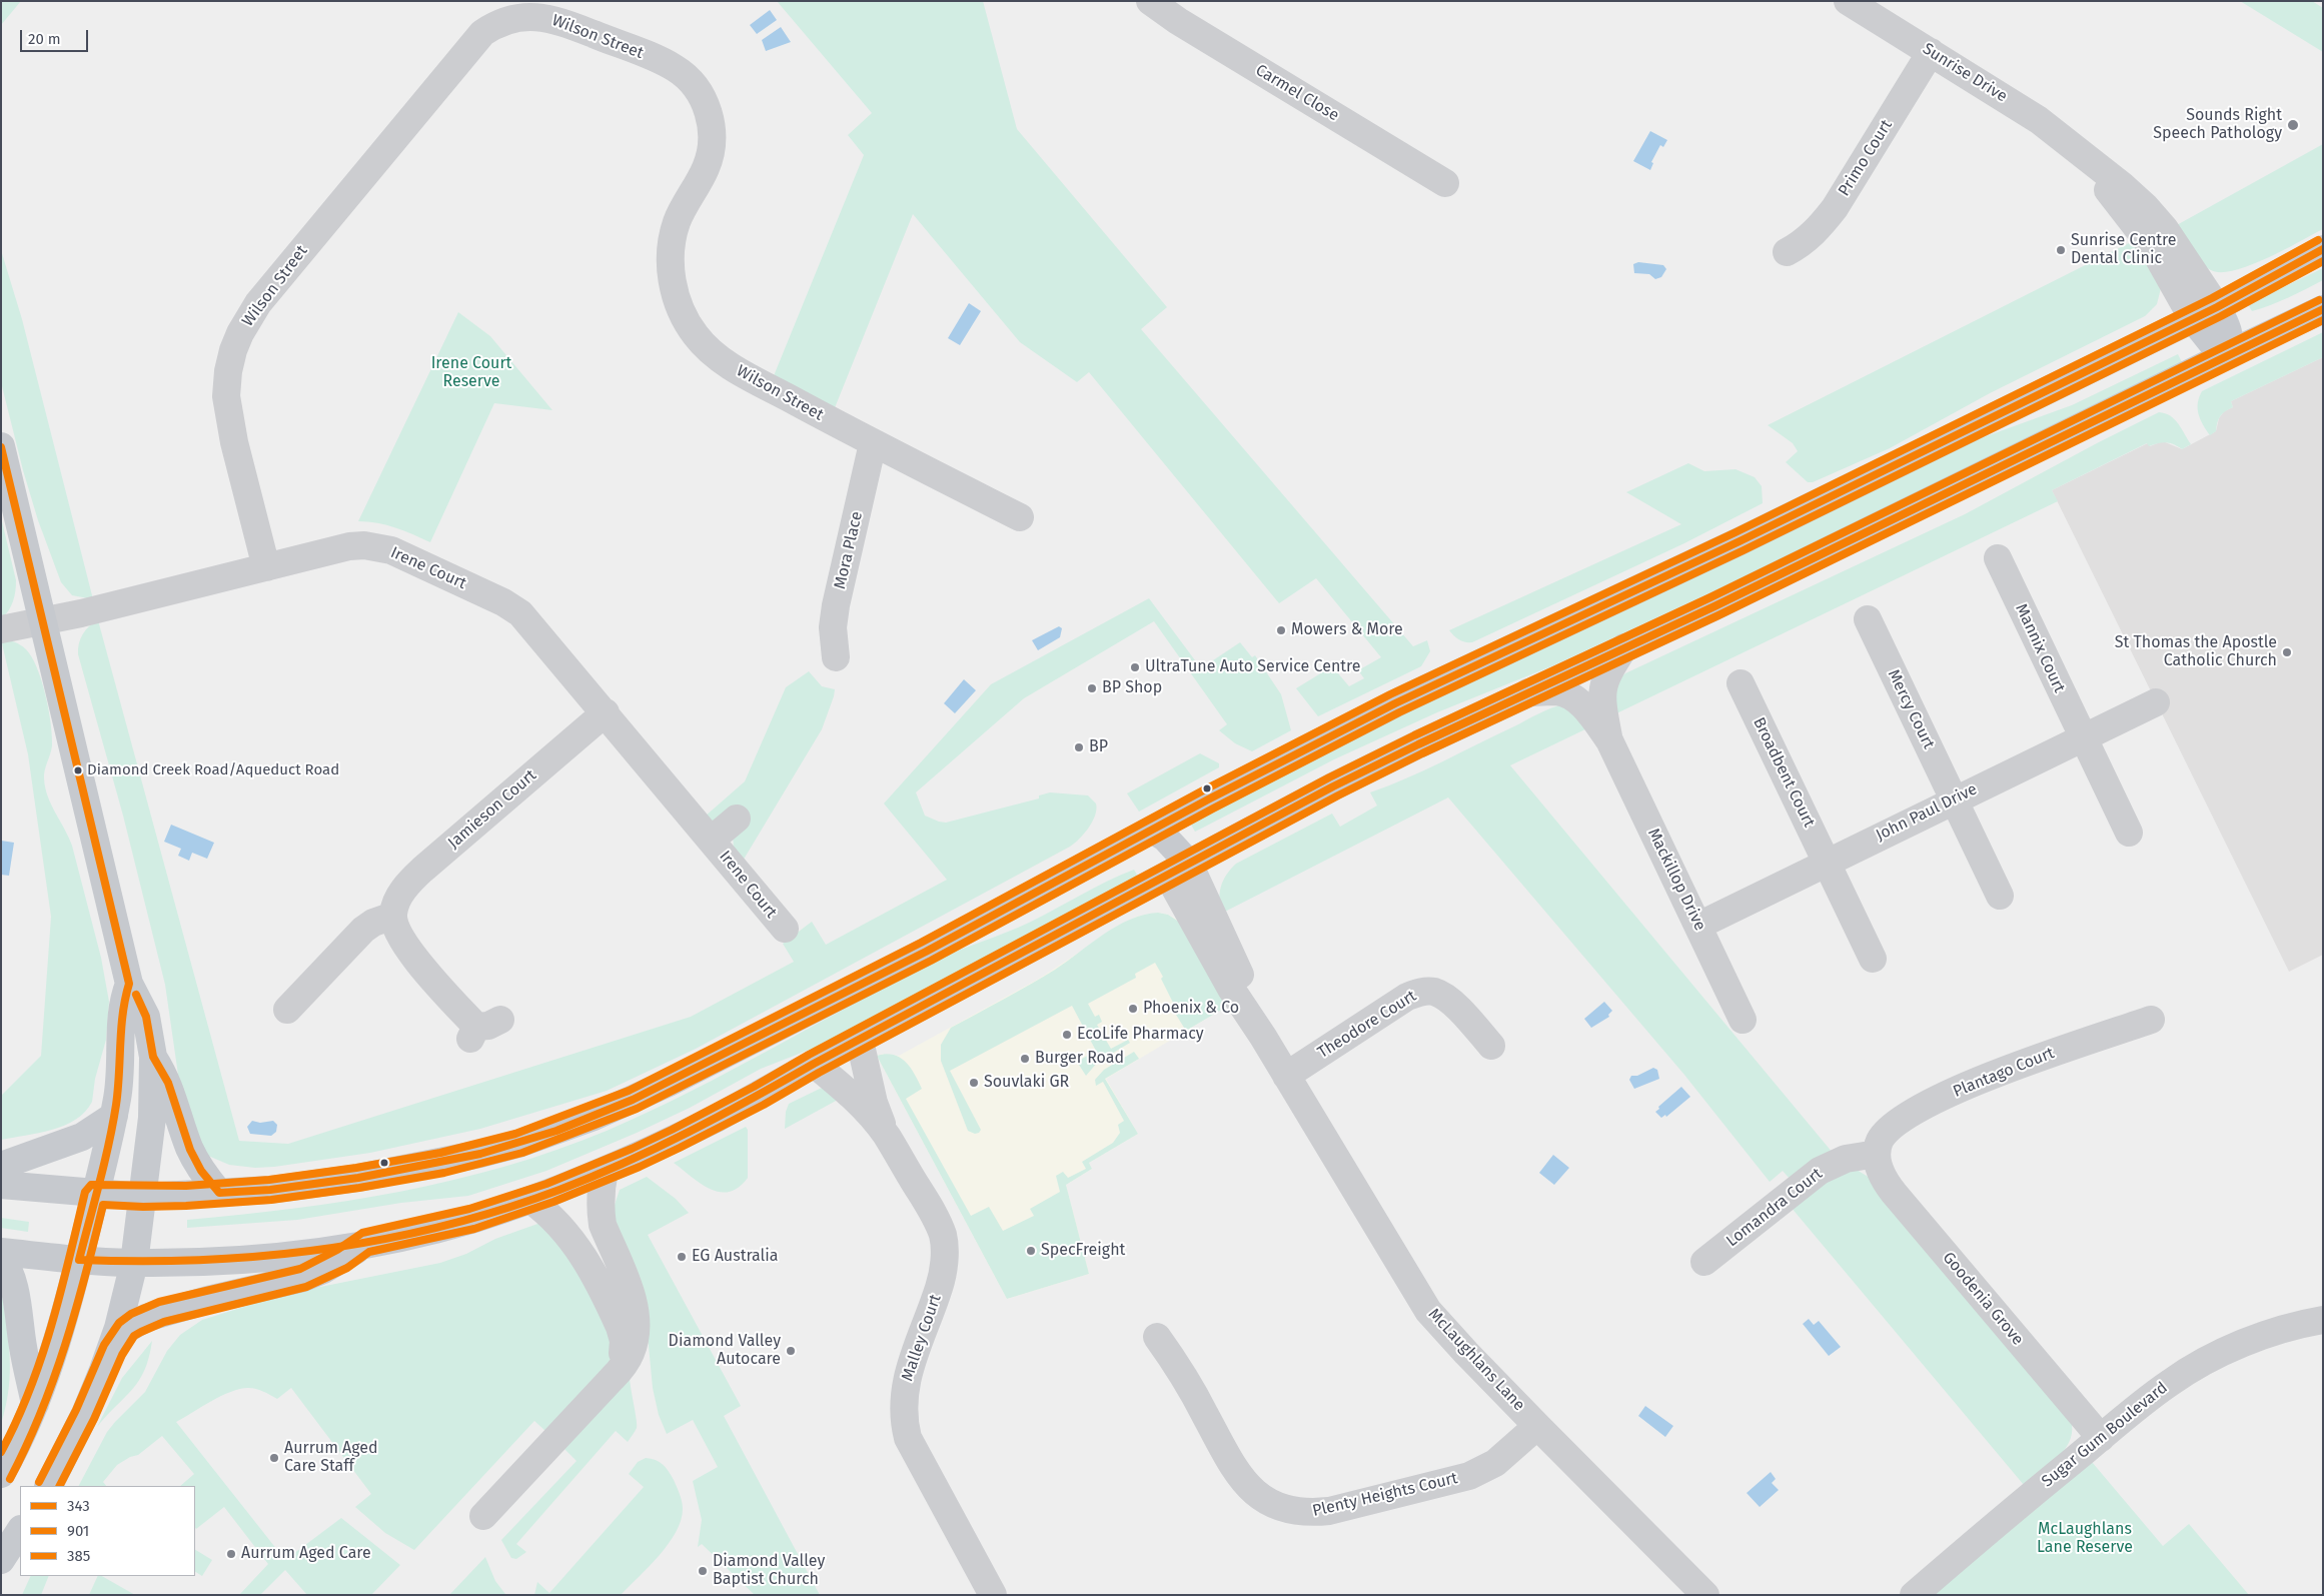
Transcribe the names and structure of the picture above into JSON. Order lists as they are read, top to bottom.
{
  "streets": {
    "main road": ["Sunrise Drive"],
    "street": [
      "Wilson Street",
      "Carmel Close",
      "Primo Court",
      "Mora Place",
      "Irene Court",
      "Mannix Court",
      "Mercy Court",
      "Broadbent Court",
      "Jamieson Court",
      "John Paul Drive",
      "Mackillop Drive",
      "Theodore Court",
      "Plantago Court",
      "Lomandra Court",
      "Goodenia Grove",
      "Malley Court",
      "McLaughlans Lane",
      "Sugar Gum Boulevard",
      "Plenty Heights Court"
    ]
  },
  "crossings": [
    ["Wilson Street", "Mora Place"],
    ["Wilson Street", "Irene Court"],
    ["Sunrise Drive", "Primo Court"],
    ["Irene Court", "Jamieson Court"],
    ["Mannix Court", "John Paul Drive"],
    ["Mercy Court", "John Paul Drive"],
    ["Broadbent Court", "John Paul Drive"],
    ["John Paul Drive", "Mackillop Drive"],
    ["Theodore Court", "McLaughlans Lane"],
    ["Plantago Court", "Lomandra Court"],
    ["Plantago Court", "Goodenia Grove"],
    ["Lomandra Court", "Goodenia Grove"],
    ["Goodenia Grove", "Sugar Gum Boulevard"],
    ["McLaughlans Lane", "Plenty Heights Court"]
  ],
  "parks": ["Irene Court Reserve", "McLaughlans Lane Reserve"],
  "places": [
    "Sounds Right Speech Pathology",
    "Sunrise Centre Dental Clinic",
    "Mowers & More",
    "St Thomas the Apostle Catholic Church",
    "UltraTune Auto Service Centre",
    "BP Shop",
    "BP",
    "Diamond Creek Road/Aqueduct Road",
    "Phoenix & Co",
    "EcoLife Pharmacy",
    "Burger Road",
    "Souvlaki GR",
    "SpecFreight",
    "EG Australia",
    "Diamond Valley Autocare",
    "Aurrum Aged Care Staff",
    "Aurrum Aged Care",
    "Diamond Valley Baptist Church"
  ],
  "lines": ["transit line 385", "transit line 343", "transit line 901"],
  "legend": ["343", "901", "385"],
  "scale_bar": "20 m"
}
